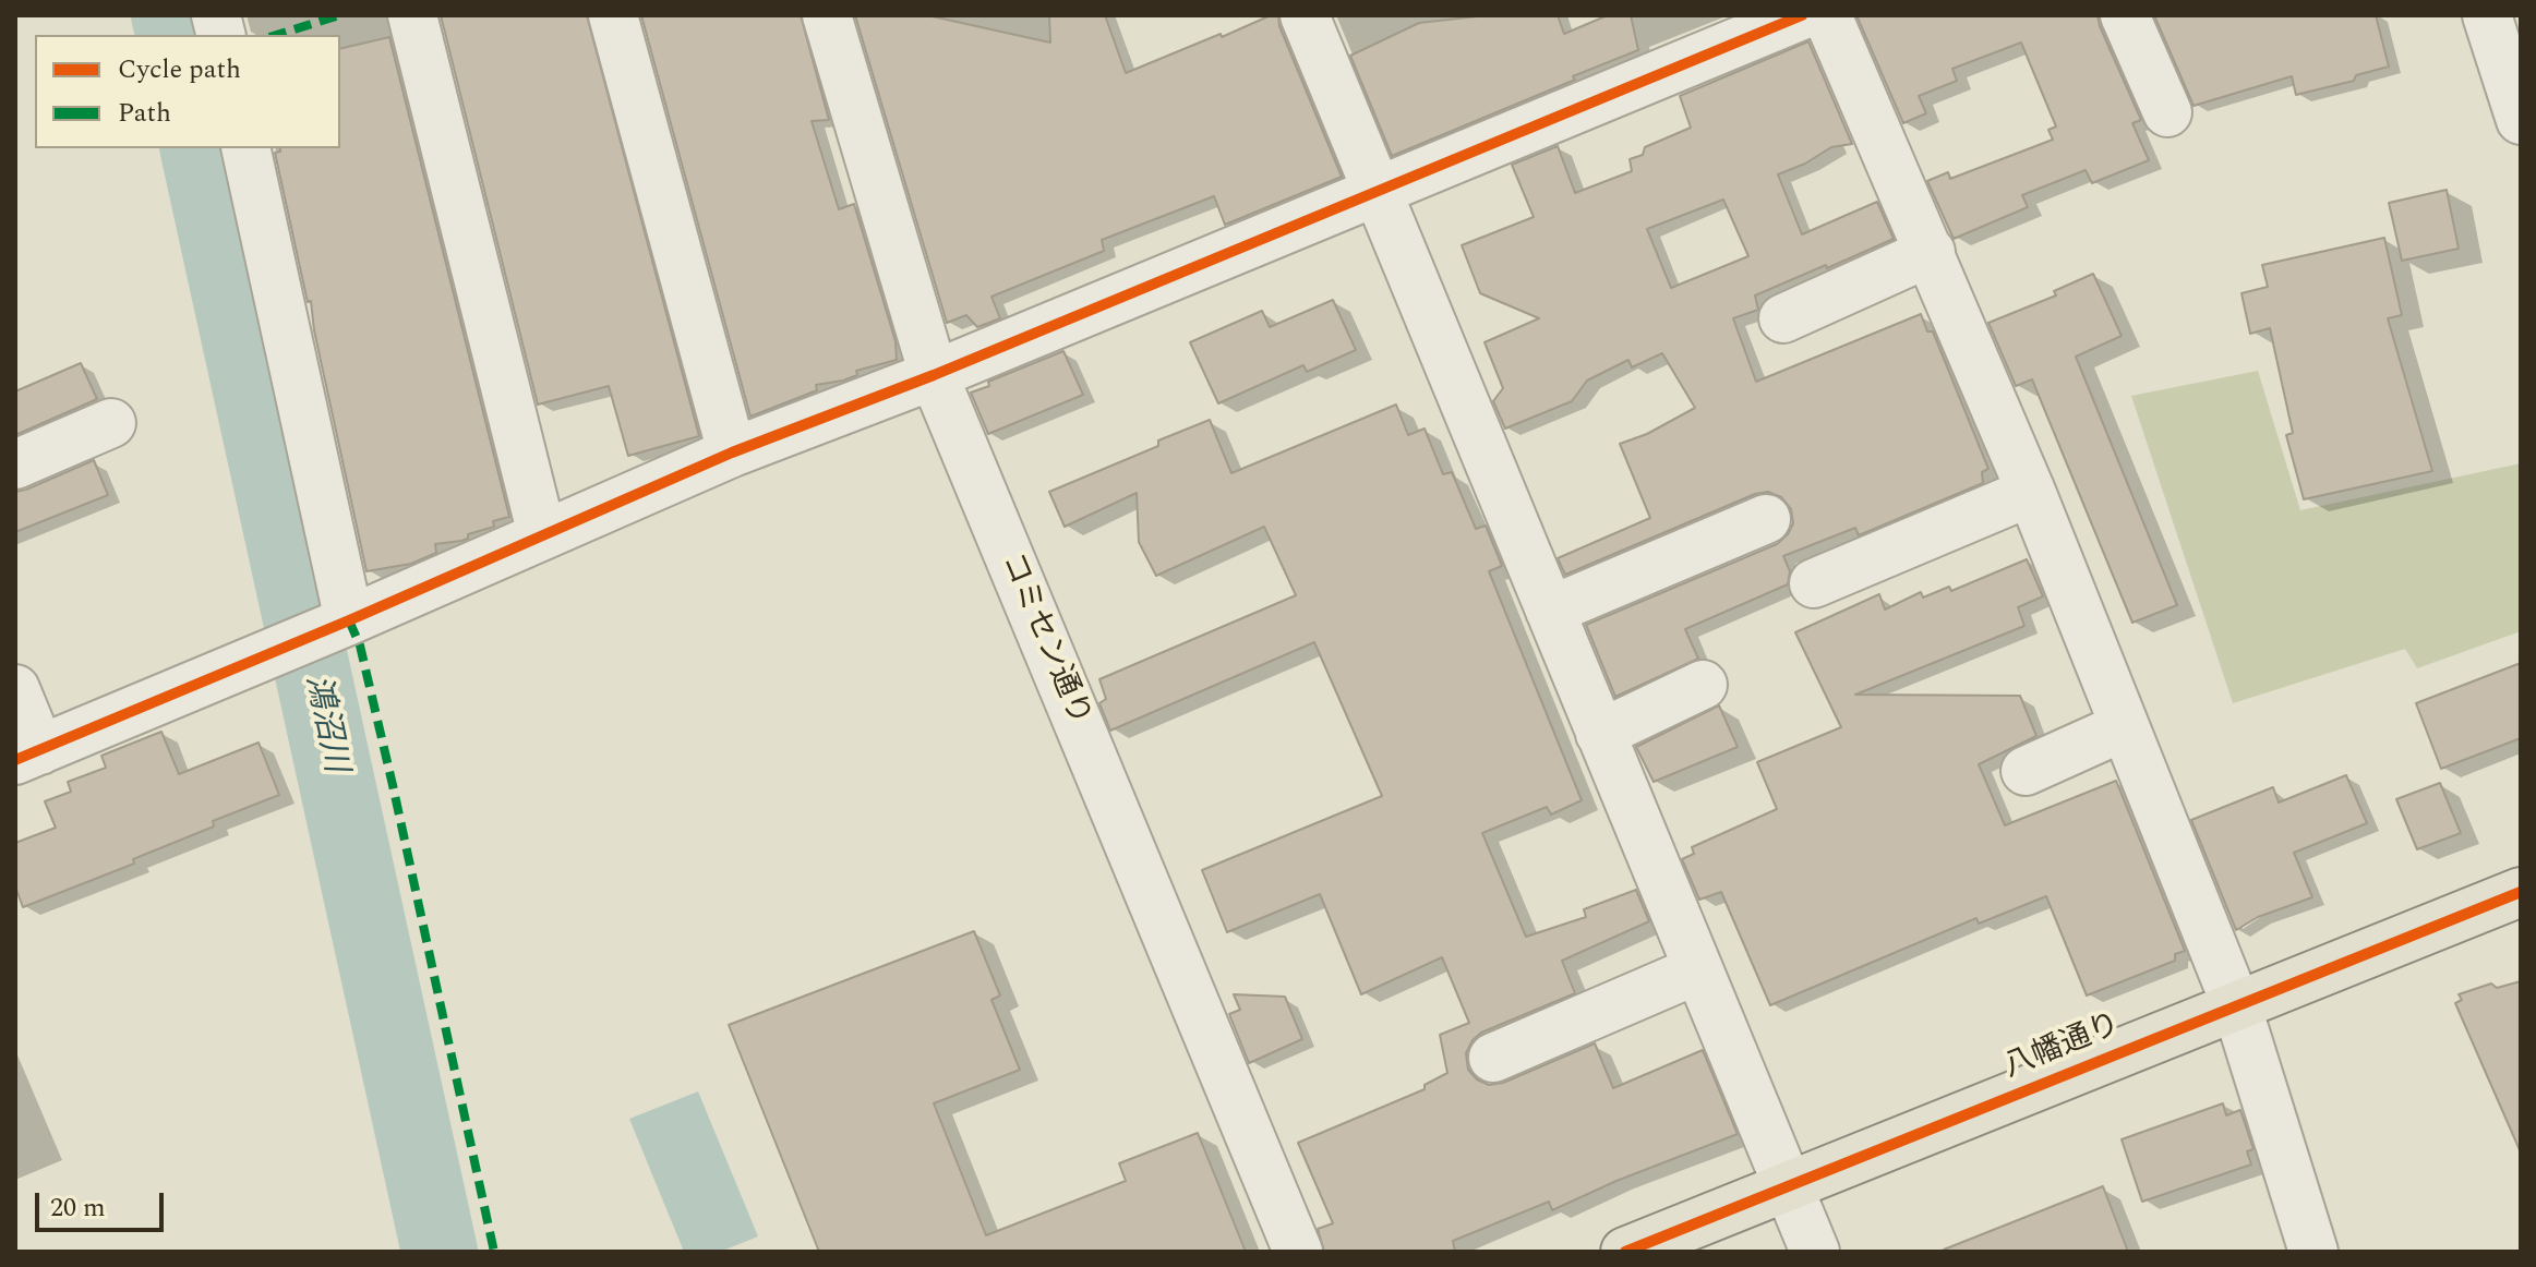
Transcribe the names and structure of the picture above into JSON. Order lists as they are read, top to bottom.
{
  "streets": {
    "main road": ["八幡通り"],
    "street": ["コミセン通り"]
  },
  "water": ["鴻沼川"],
  "legend": ["Cycle path", "Path"],
  "scale_bar": "20 m"
}
